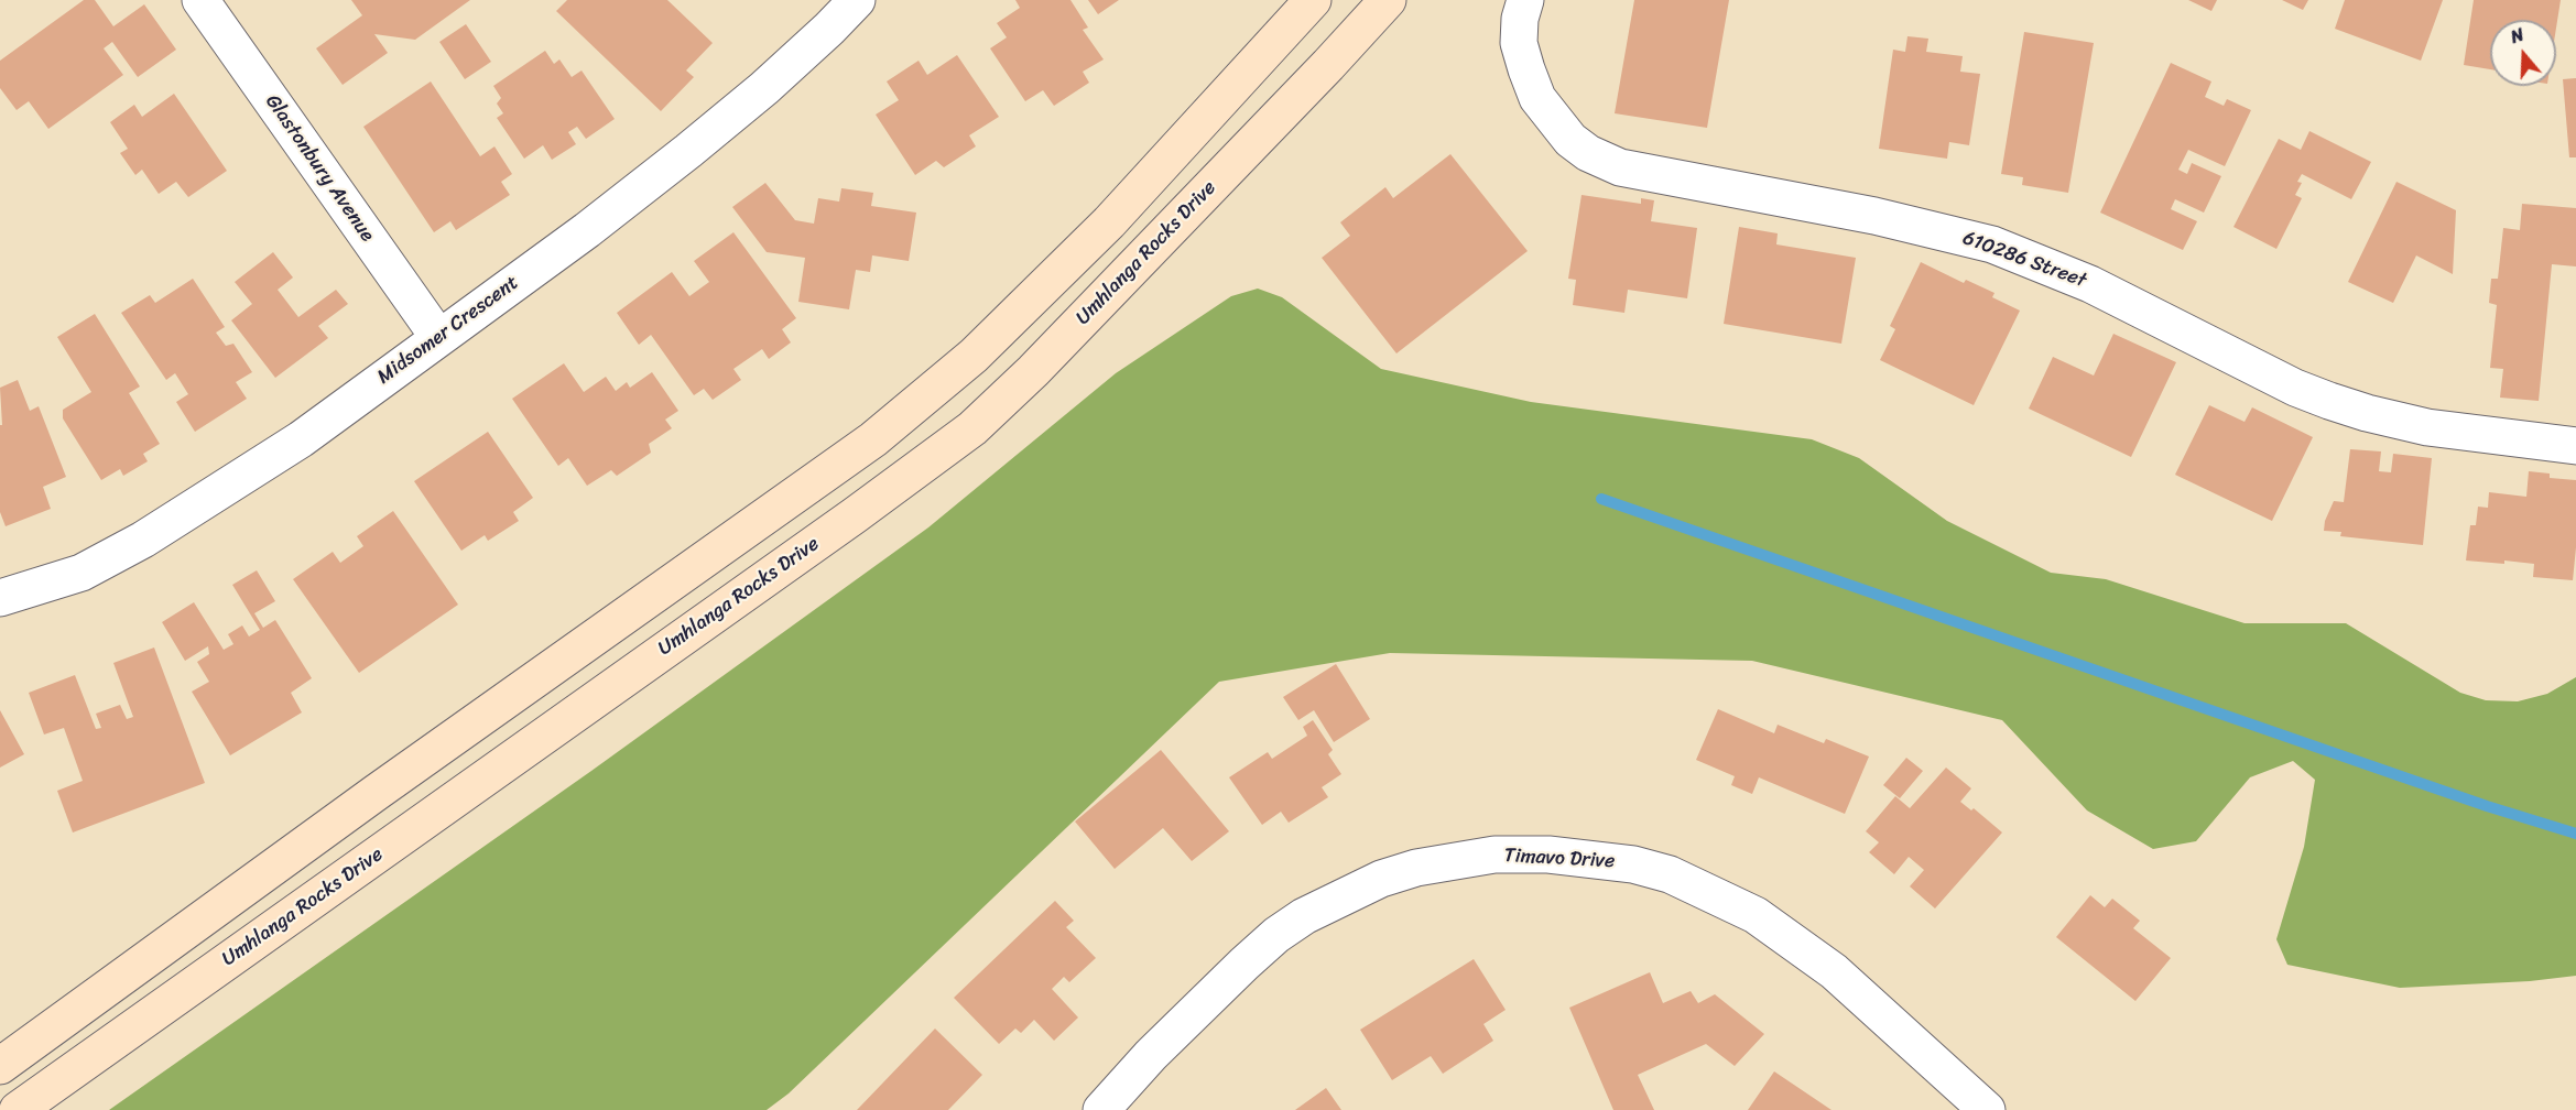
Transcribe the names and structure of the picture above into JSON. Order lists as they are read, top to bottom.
{
  "streets": {
    "main road": ["Umhlanga Rocks Drive"],
    "street": [
      "Glastonbury Avenue",
      "610286 Street",
      "Midsomer Crescent",
      "Timavo Drive"
    ]
  },
  "crossings": [
    ["Glastonbury Avenue", "Midsomer Crescent"]
  ],
  "north": "top"
}
